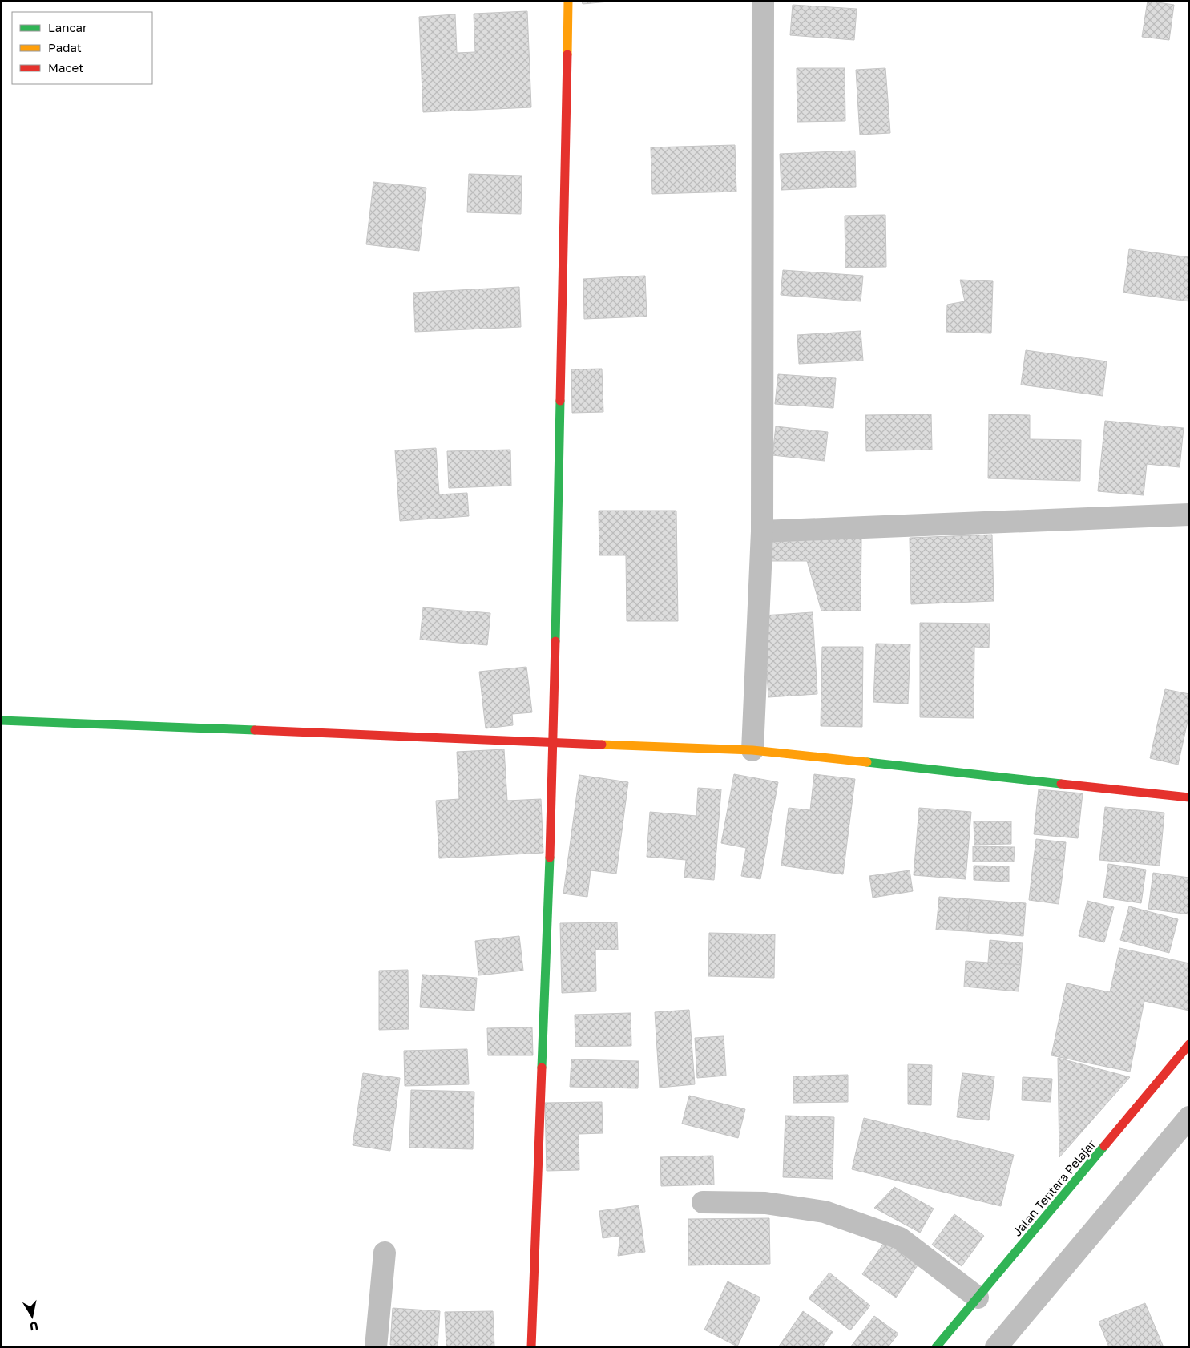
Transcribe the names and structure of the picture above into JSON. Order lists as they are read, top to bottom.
{
  "streets": {
    "street": ["Jalan Tentara Pelajar"]
  },
  "legend": ["Lancar", "Padat", "Macet"],
  "north": "bottom"
}
